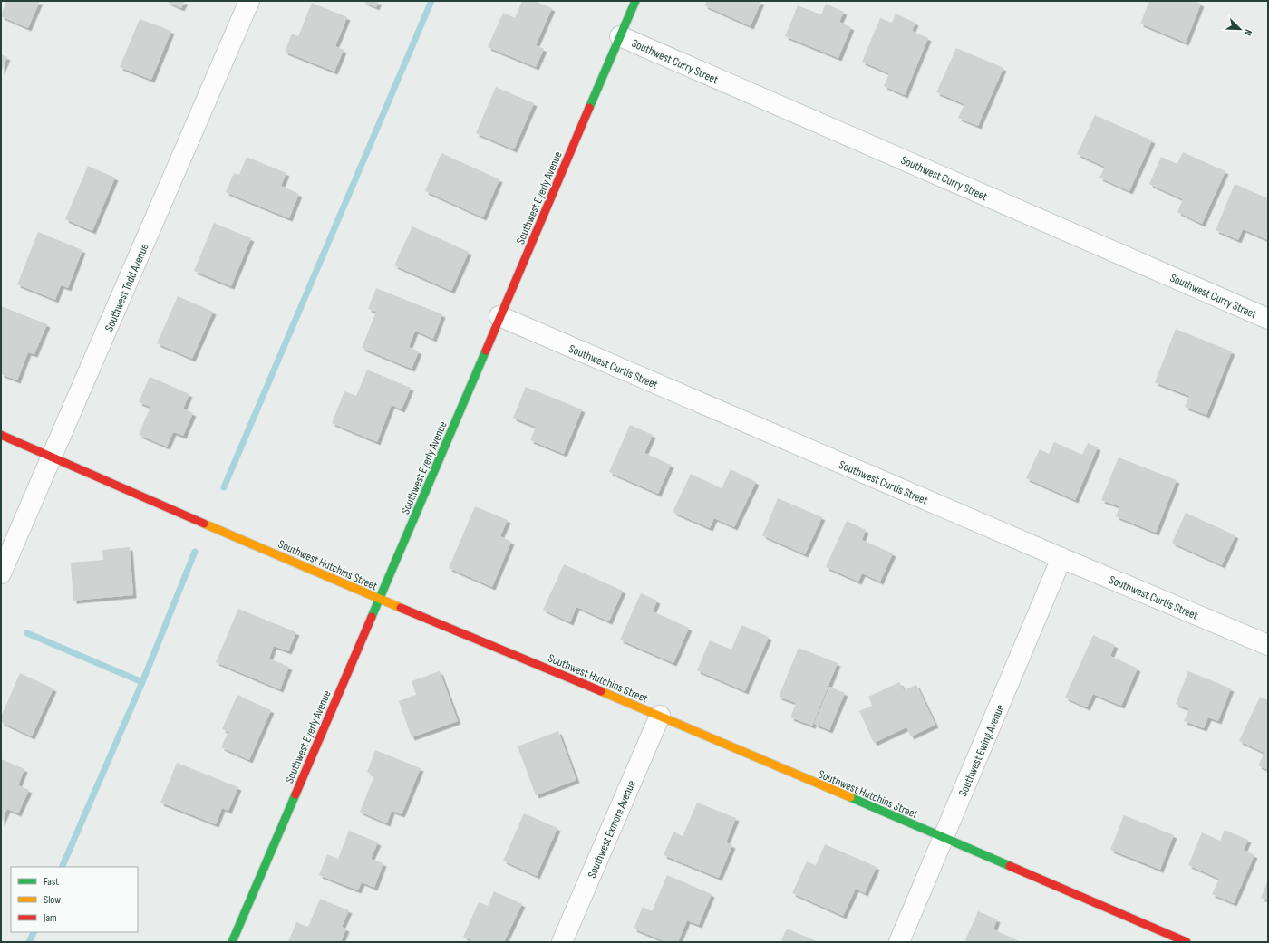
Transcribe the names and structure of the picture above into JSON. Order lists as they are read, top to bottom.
{
  "streets": {
    "street": [
      "Southwest Curry Street",
      "Southwest Eyerly Avenue",
      "Southwest Todd Avenue",
      "Southwest Curtis Street",
      "Southwest Hutchins Street",
      "Southwest Ewing Avenue",
      "Southwest Exmore Avenue"
    ]
  },
  "crossings": [
    ["Southwest Curry Street", "Southwest Eyerly Avenue"],
    ["Southwest Eyerly Avenue", "Southwest Curtis Street"],
    ["Southwest Eyerly Avenue", "Southwest Hutchins Street"],
    ["Southwest Todd Avenue", "Southwest Hutchins Street"],
    ["Southwest Curtis Street", "Southwest Ewing Avenue"],
    ["Southwest Hutchins Street", "Southwest Ewing Avenue"],
    ["Southwest Hutchins Street", "Southwest Exmore Avenue"]
  ],
  "legend": ["Fast", "Slow", "Jam"],
  "north": "bottom right"
}
